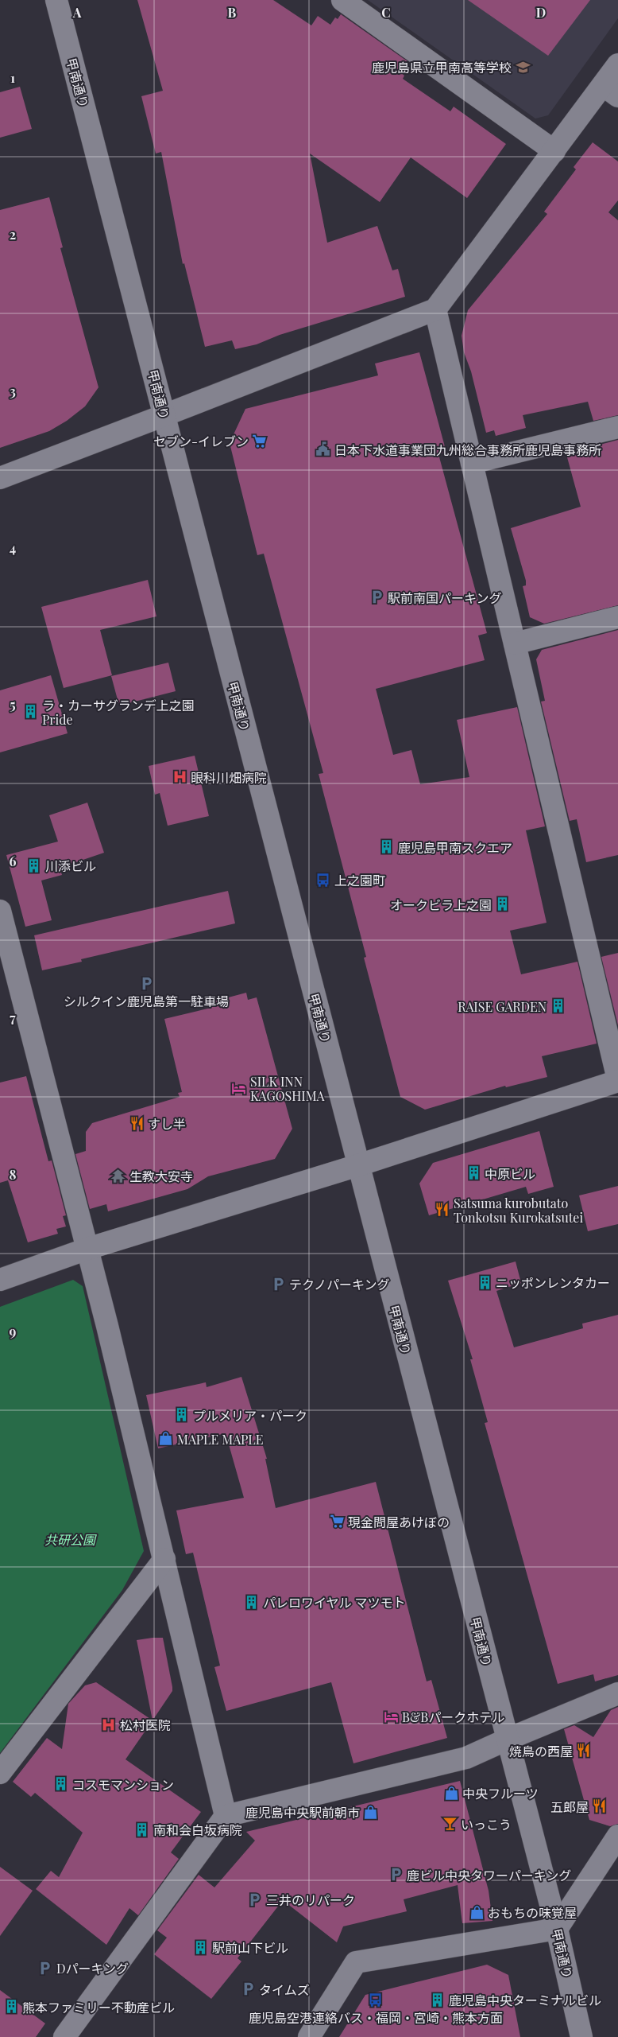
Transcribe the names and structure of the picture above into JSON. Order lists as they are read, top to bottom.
{
  "streets": {
    "street": ["甲南通り"]
  },
  "parks": ["共研公園"],
  "places": {
    "school or university": ["鹿児島県立甲南高等学校"],
    "supermarket": ["セブン-イレブン", "現金問屋あけぼの"],
    "public building": ["日本下水道事業団九州総合事務所鹿児島事務所"],
    "parking": [
      "駅前南国パーキング",
      "シルクイン鹿児島第一駐車場",
      "テクノパーキング",
      "鹿ビル中央タワーパーキング",
      "三井のリパーク",
      "Dパーキング",
      "タイムズ"
    ],
    "building": [
      "ラ・カーサグランデ上之園 Pride",
      "鹿児島甲南スクエア",
      "川添ビル",
      "オークビラ上之園",
      "RAISE GARDEN",
      "中原ビル",
      "ニッポンレンタカー",
      "プルメリア・パーク",
      "パレロワイヤル マツモト",
      "コスモマンション",
      "南和会白坂病院",
      "駅前山下ビル",
      "鹿児島中央ターミナルビル",
      "熊本ファミリー不動産ビル"
    ],
    "hospital": ["眼科川畑病院", "松村医院"],
    "bus stop": ["上之園町", "鹿児島空港連絡バス・福岡・宮崎・熊本方面"],
    "hotel": ["SILK INN KAGOSHIMA", "B&Bパークホテル"],
    "restaurant": [
      "すし半",
      "Satsuma kurobutato Tonkotsu Kurokatsutei",
      "焼鳥の西屋",
      "五郎屋"
    ],
    "temple": ["生教大安寺"],
    "shop": [
      "MAPLE MAPLE",
      "中央フルーツ",
      "鹿児島中央駅前朝市",
      "おもちの味覚屋"
    ],
    "bar": ["いっこう"]
  },
  "grid": {
    "columns": [
      "A",
      "B",
      "C",
      "D"
    ],
    "rows": [
      "1",
      "2",
      "3",
      "4",
      "5",
      "6",
      "7",
      "8",
      "9"
    ]
  }
}
